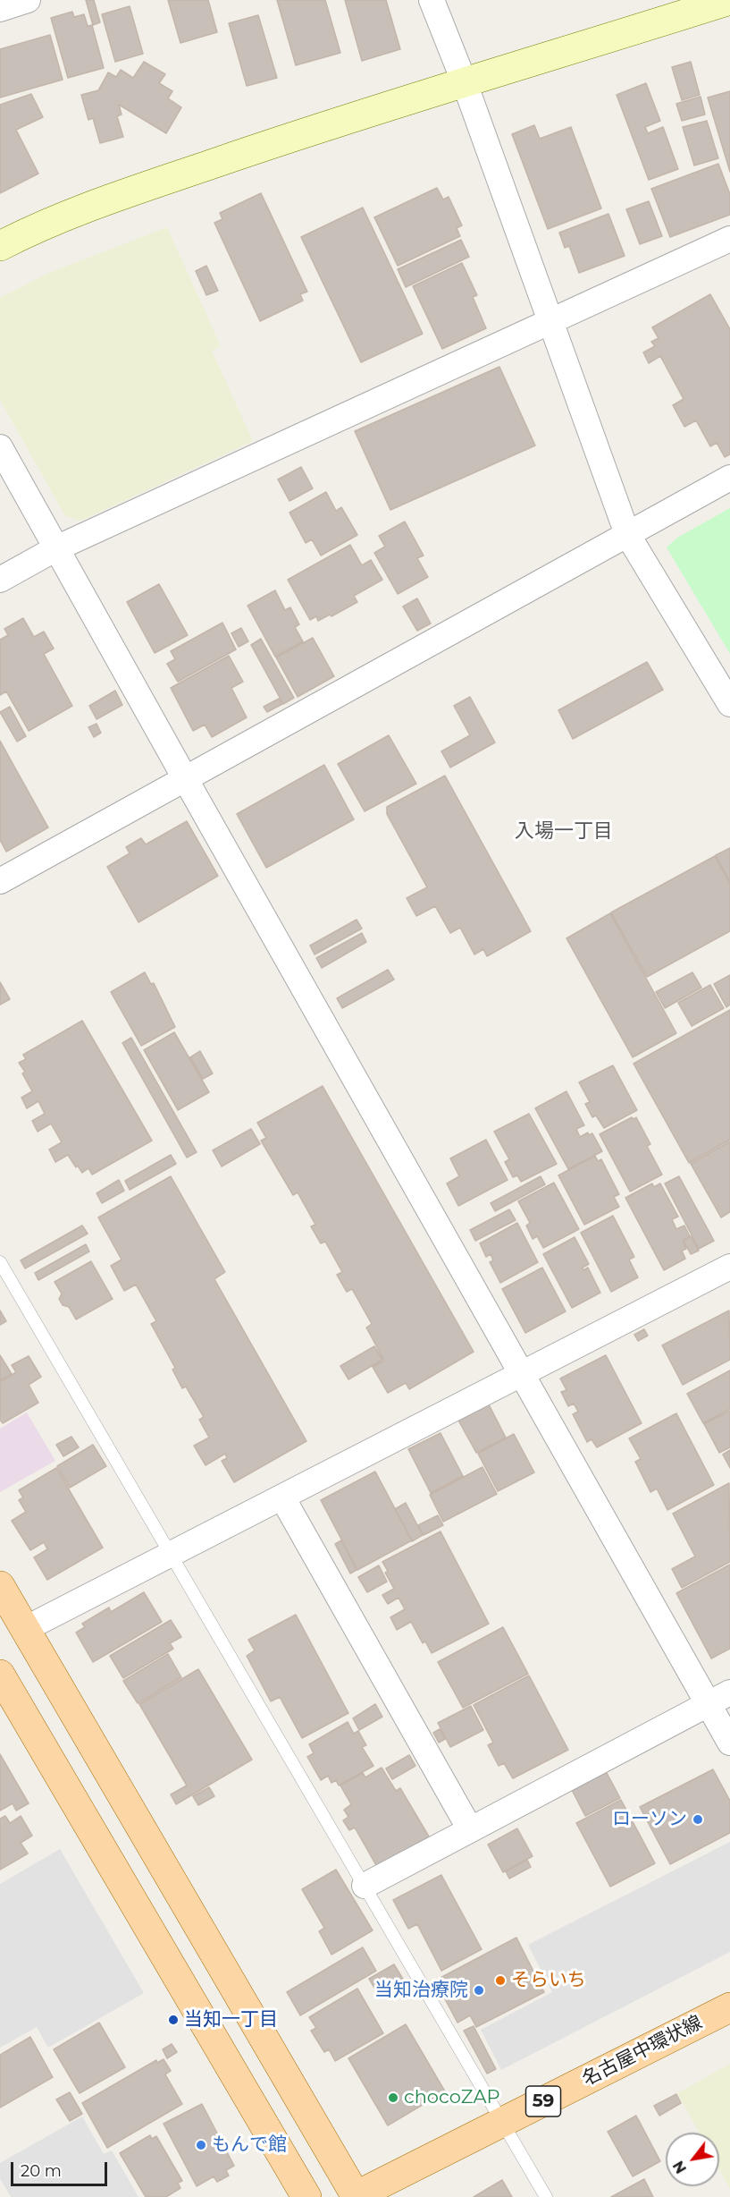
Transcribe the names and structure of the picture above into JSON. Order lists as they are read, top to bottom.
{
  "streets": {
    "main road": ["名古屋中環状線", "59"]
  },
  "districts": ["入場一丁目"],
  "places": [
    "ローソン",
    "そらいち",
    "当知治療院",
    "当知一丁目",
    "chocoZAP",
    "もんで館"
  ],
  "scale_bar": "20 m",
  "north": "bottom left"
}
